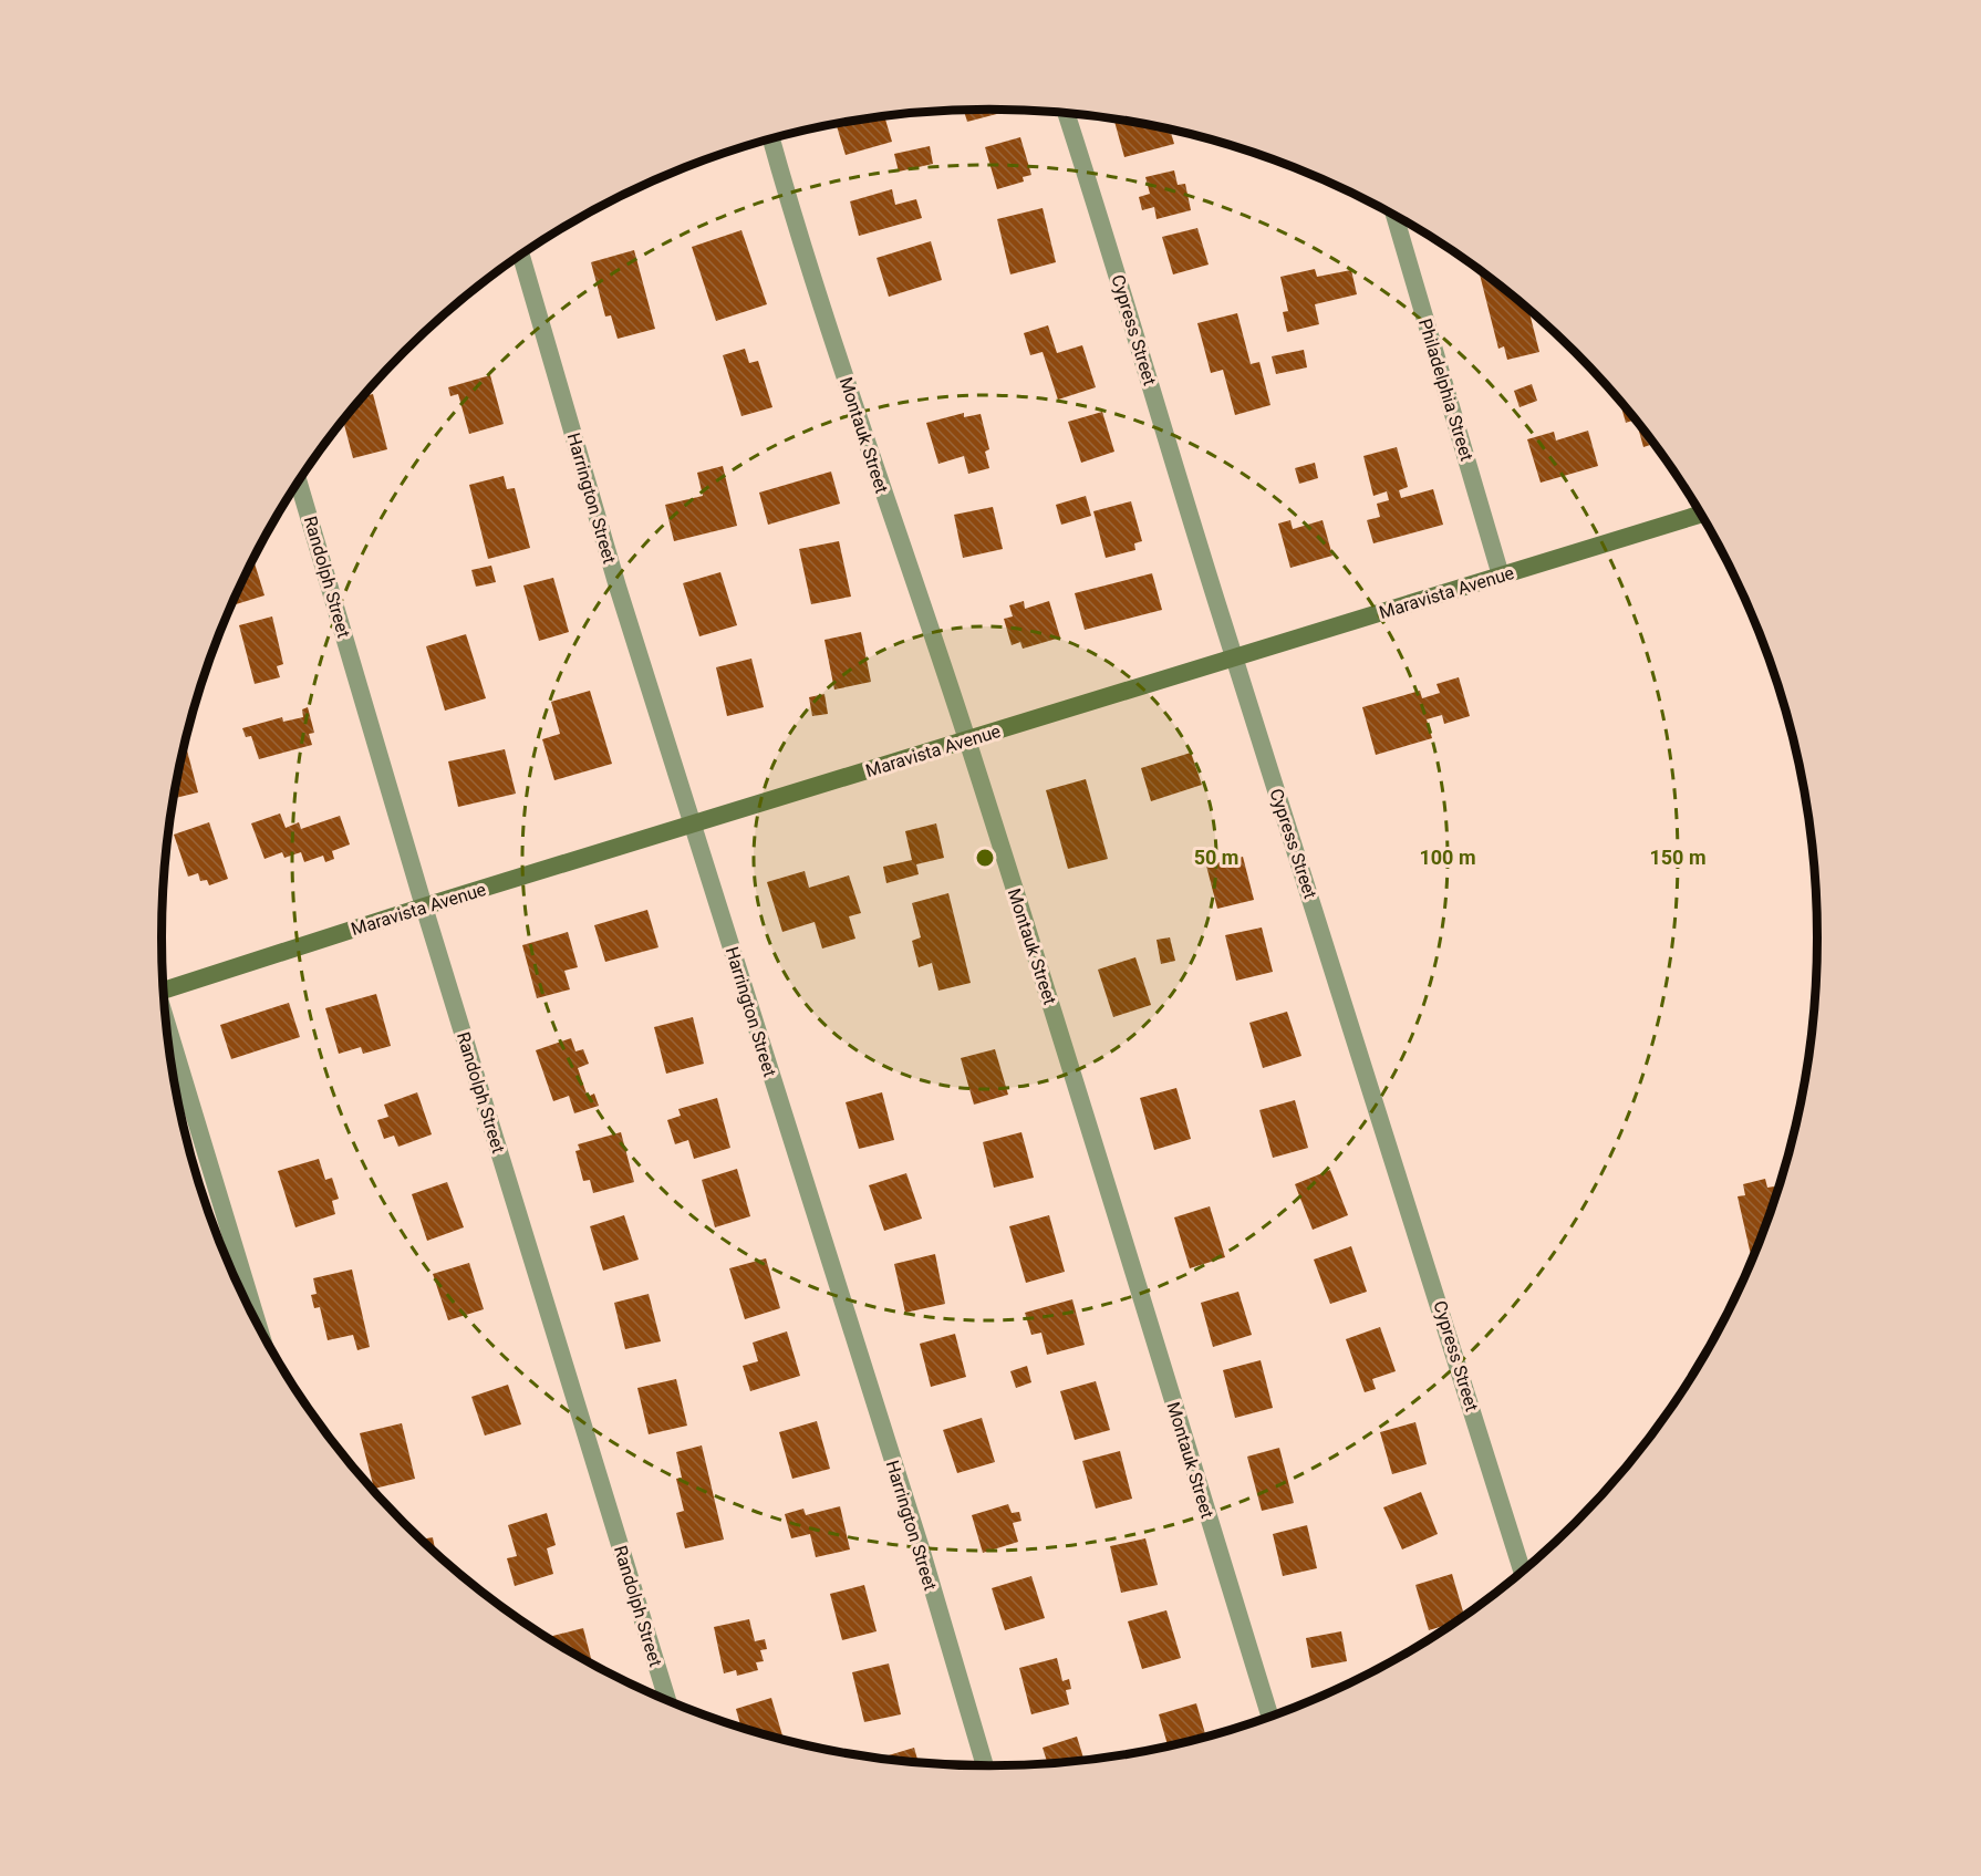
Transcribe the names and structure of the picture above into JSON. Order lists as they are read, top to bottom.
{
  "streets": {
    "main road": ["Maravista Avenue"],
    "street": [
      "Cypress Street",
      "Philadelphia Street",
      "Montauk Street",
      "Harrington Street",
      "Randolph Street"
    ]
  },
  "crossings": [
    ["Cypress Street", "Maravista Avenue"],
    ["Philadelphia Street", "Maravista Avenue"],
    ["Montauk Street", "Maravista Avenue"],
    ["Harrington Street", "Maravista Avenue"],
    ["Randolph Street", "Maravista Avenue"]
  ],
  "rings": ["50 m", "100 m", "150 m"]
}
